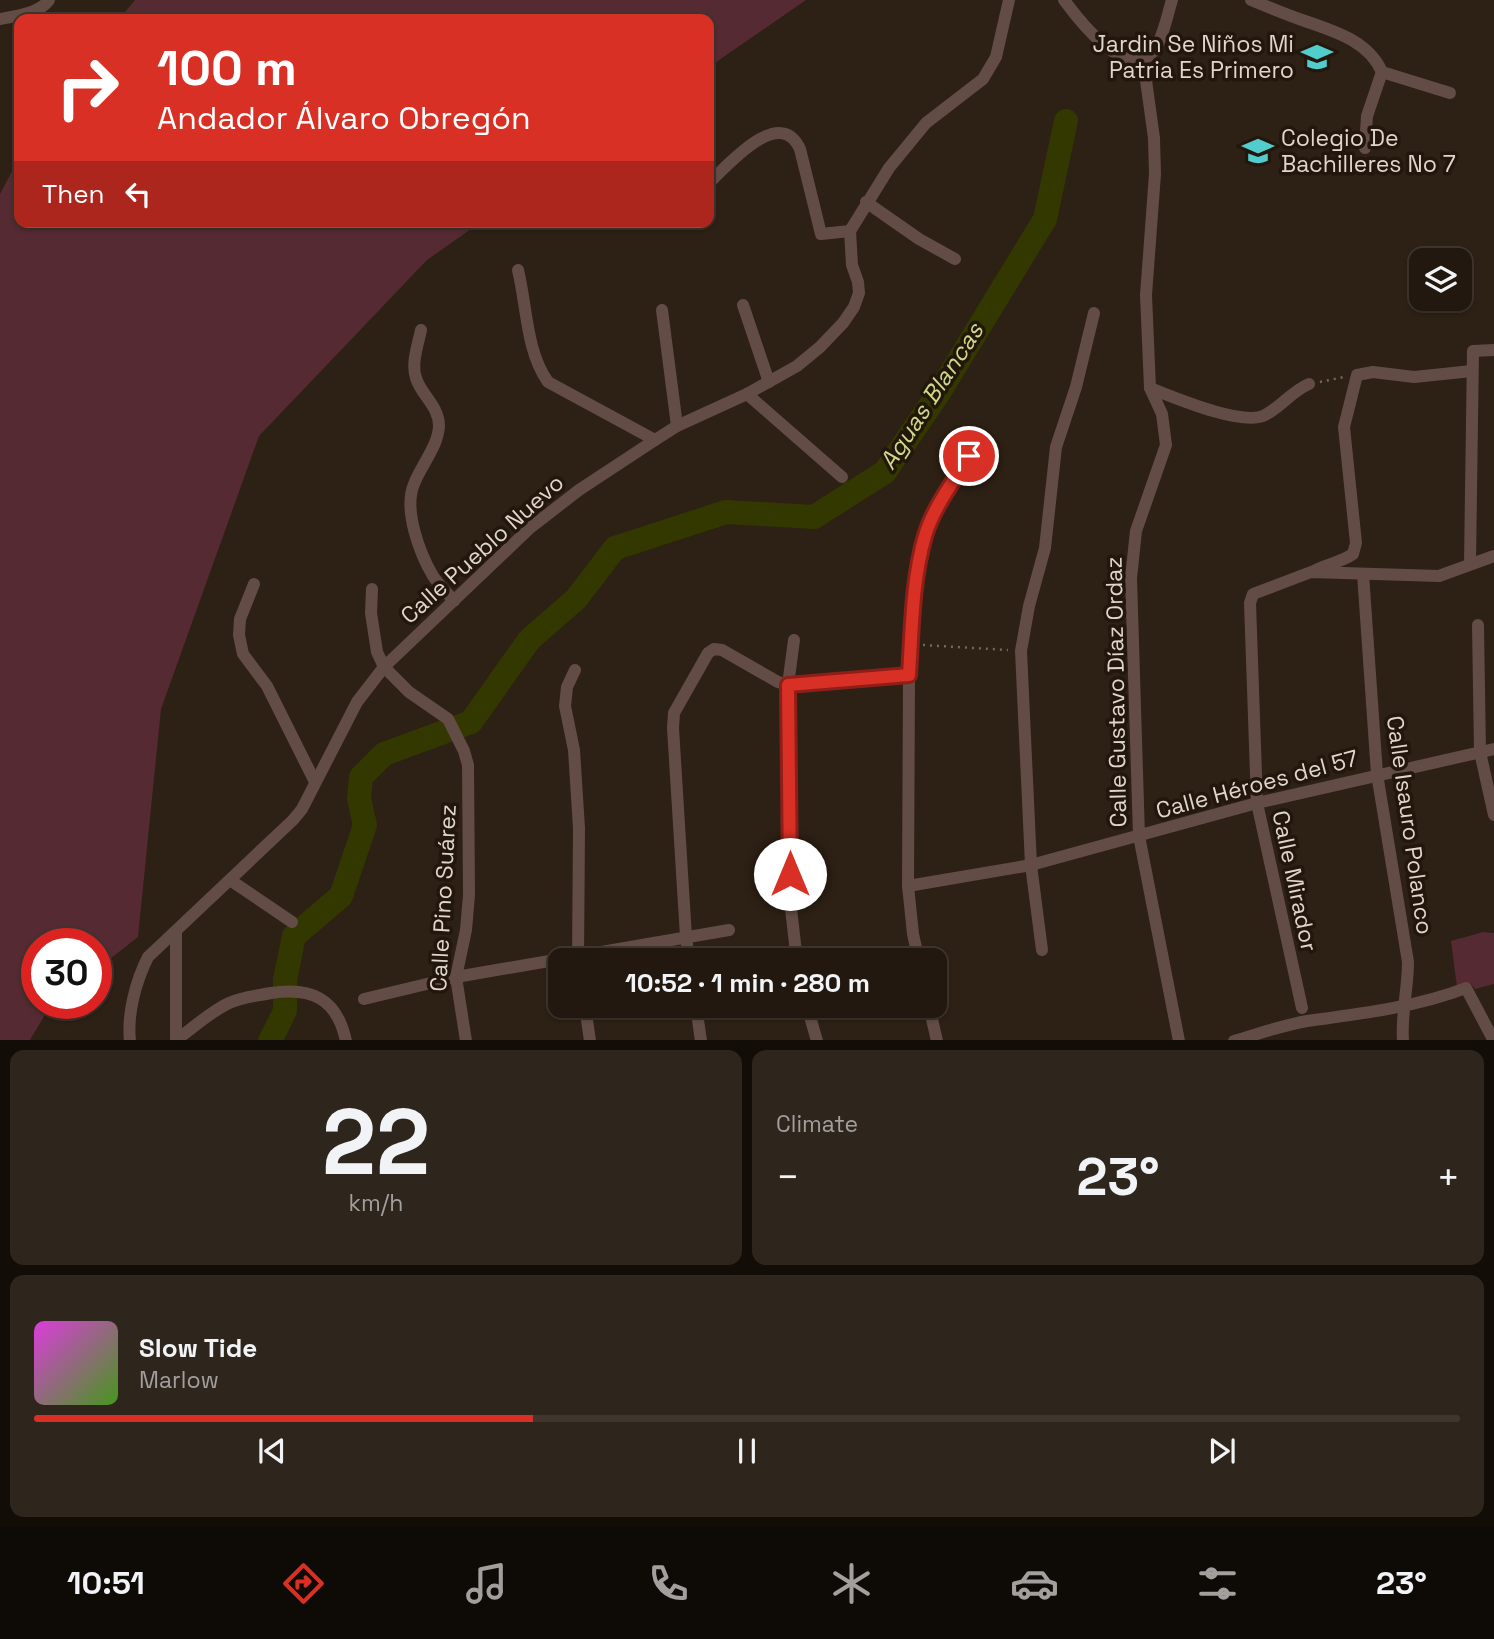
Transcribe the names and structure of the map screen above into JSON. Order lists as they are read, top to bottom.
{
  "streets": {
    "street": [
      "Calle Pueblo Nuevo",
      "Calle Gustavo Díaz Ordaz",
      "Calle Héroes del 57",
      "Calle Isauro Polanco",
      "Calle Mirador",
      "Calle Pino Suárez"
    ]
  },
  "crossings": [
    ["Calle Pueblo Nuevo", "Calle Pino Suárez"],
    ["Calle Gustavo Díaz Ordaz", "Calle Héroes del 57"],
    ["Calle Héroes del 57", "Calle Isauro Polanco"],
    ["Calle Héroes del 57", "Calle Mirador"]
  ],
  "water": ["Aguas Blancas"],
  "places": {
    "school or university": ["Jardin Se Niños Mi Patria Es Primero", "Colegio De Bachilleres No 7"]
  },
  "page": {
    "turn": ["100 m", "Andador Álvaro Obregón"],
    "then": "Then",
    "limit": "30",
    "trip": "10:52 · 1 min · 280 m",
    "tile": [
      ["22", "km/h"],
      "Climate"
    ],
    "heat": ["−", "23°", "+"],
    "song": ["Slow Tide", "Marlow"],
    "tabs": ["10:51", "23°"]
  }
}
